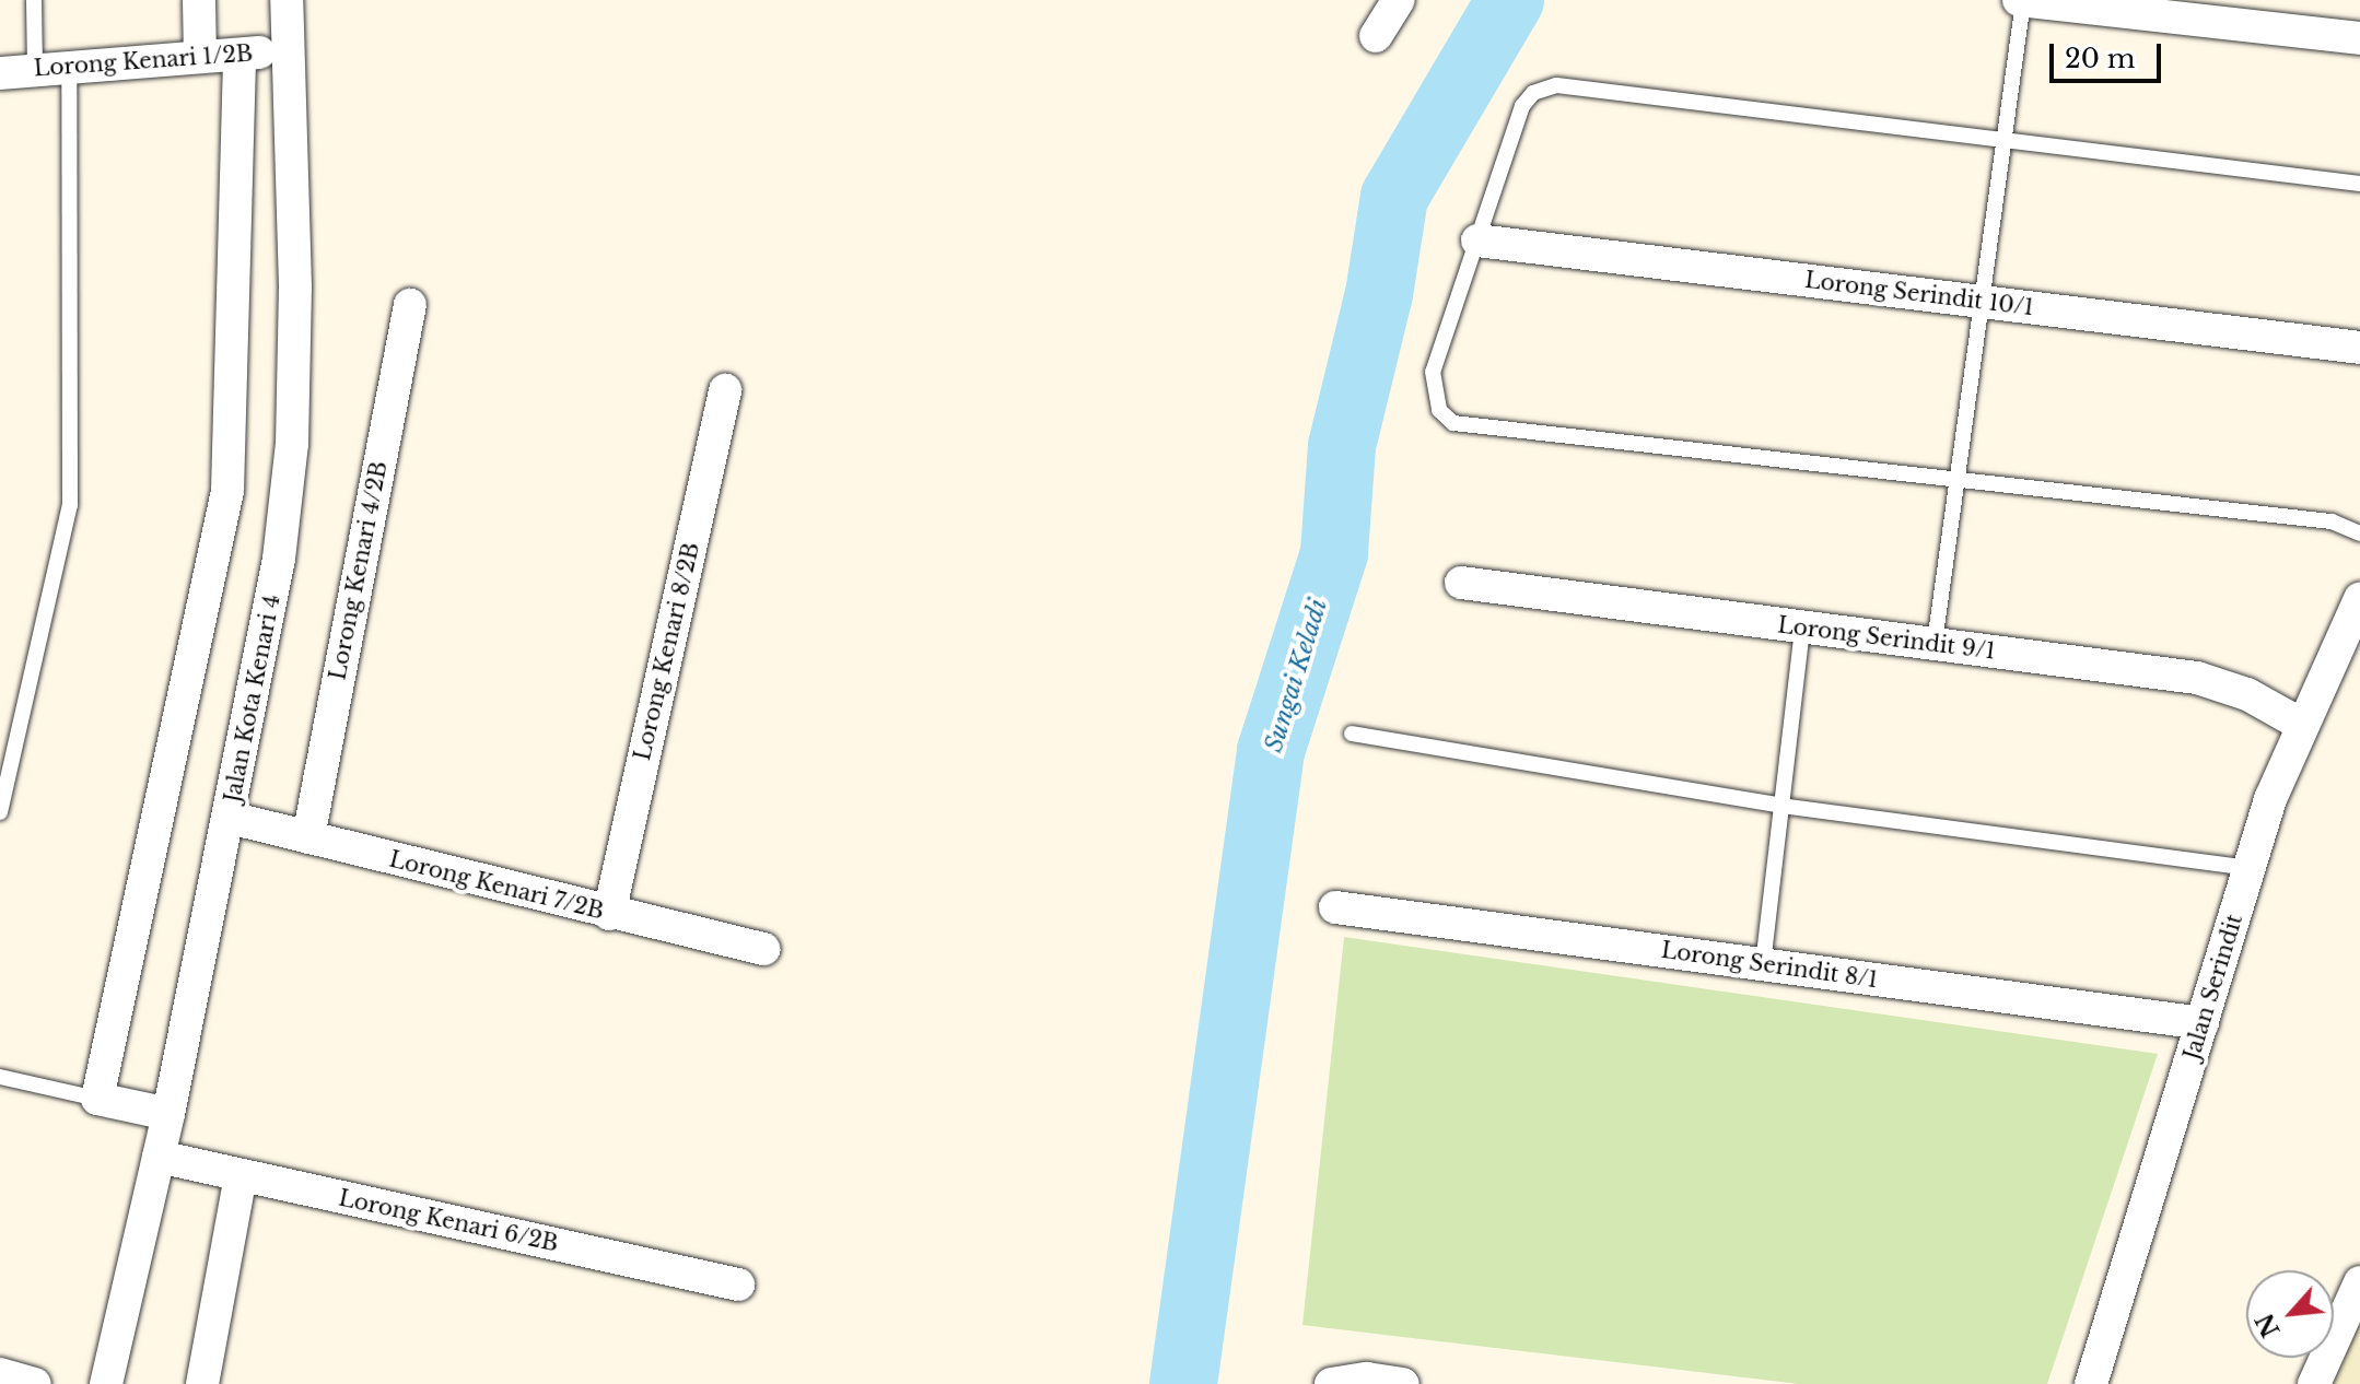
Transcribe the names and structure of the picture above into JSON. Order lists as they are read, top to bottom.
{
  "streets": {
    "street": [
      "Lorong Kenari 1/2B",
      "Lorong Serindit 10/1",
      "Lorong Kenari 4/2B",
      "Lorong Serindit 9/1",
      "Lorong Kenari 8/2B",
      "Jalan Kota Kenari 4",
      "Lorong Kenari 7/2B",
      "Lorong Serindit 8/1",
      "Jalan Serindit",
      "Lorong Kenari 6/2B"
    ]
  },
  "crossings": [
    ["Lorong Kenari 1/2B", "Jalan Kota Kenari 4"],
    ["Lorong Kenari 4/2B", "Lorong Kenari 7/2B"],
    ["Lorong Serindit 9/1", "Jalan Serindit"],
    ["Lorong Kenari 8/2B", "Lorong Kenari 7/2B"],
    ["Jalan Kota Kenari 4", "Lorong Kenari 7/2B"],
    ["Jalan Kota Kenari 4", "Lorong Kenari 6/2B"],
    ["Lorong Serindit 8/1", "Jalan Serindit"]
  ],
  "water": ["Sungai Keladi"],
  "scale_bar": "20 m",
  "north": "bottom left"
}
